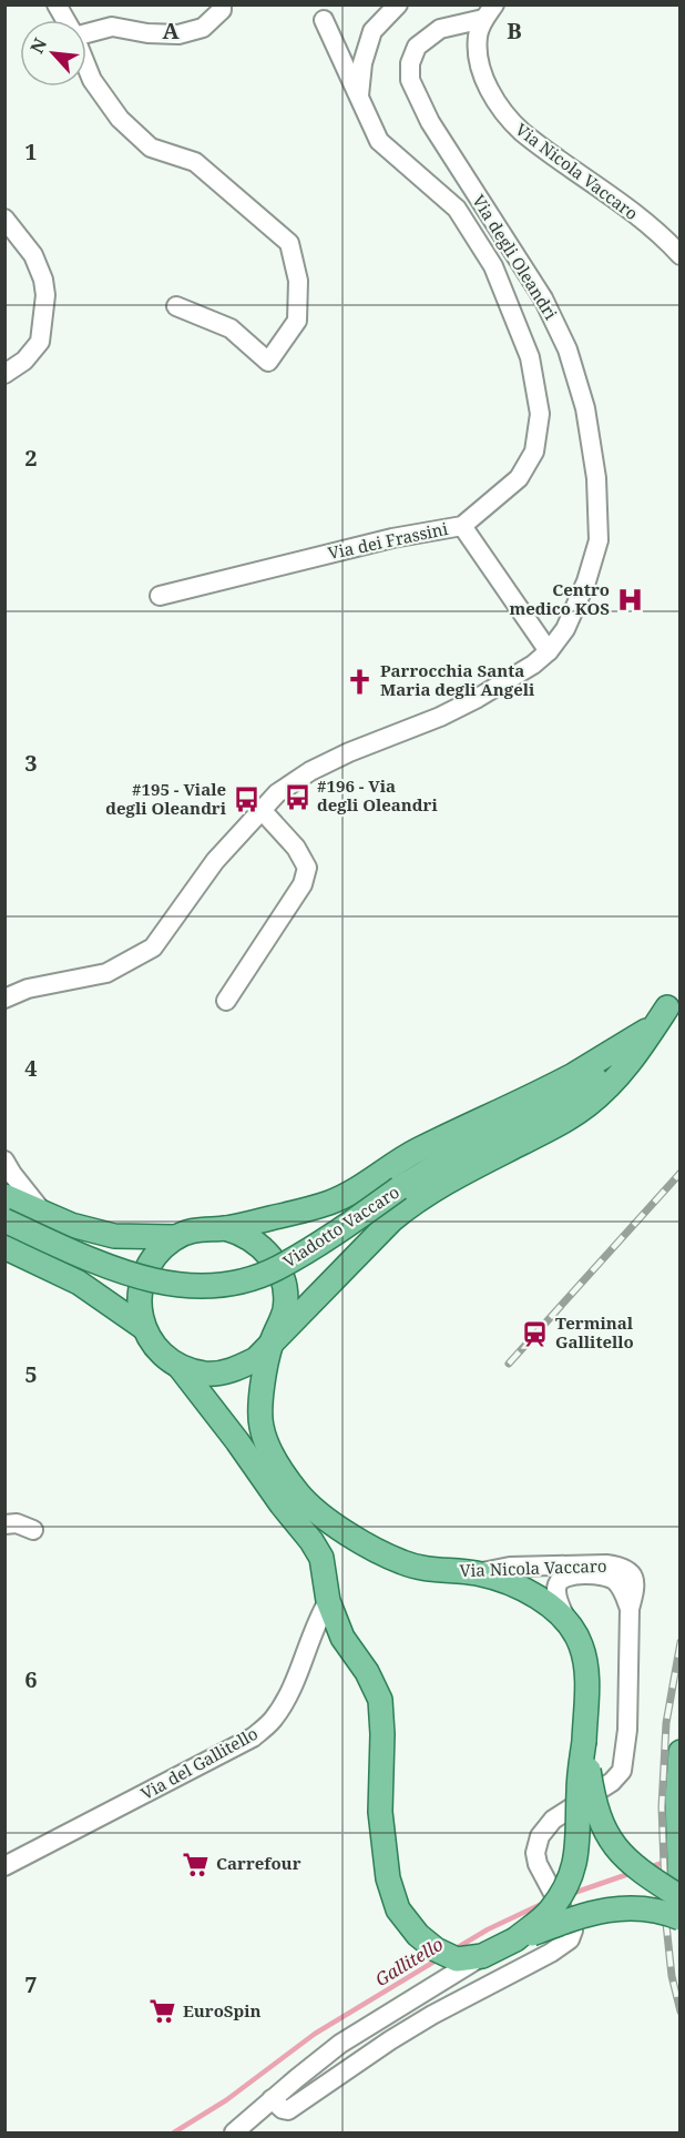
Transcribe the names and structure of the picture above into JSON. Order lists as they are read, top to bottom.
{
  "streets": {
    "main road": ["Via Nicola Vaccaro", "Viadotto Vaccaro"],
    "street": ["Via degli Oleandri", "Via dei Frassini", "Via del Gallitello"]
  },
  "crossings": [
    ["Via Nicola Vaccaro", "Via degli Oleandri"]
  ],
  "water": ["Gallitello"],
  "places": {
    "hospital": ["Centro medico KOS"],
    "church": ["Parrocchia Santa Maria degli Angeli"],
    "bus stop": ["#196 - Via degli Oleandri", "#195 - Viale degli Oleandri"],
    "station": ["Terminal Gallitello"],
    "supermarket": ["Carrefour", "EuroSpin"]
  },
  "north": "top left",
  "grid": {
    "columns": ["A", "B"],
    "rows": [
      "1",
      "2",
      "3",
      "4",
      "5",
      "6",
      "7"
    ]
  }
}
